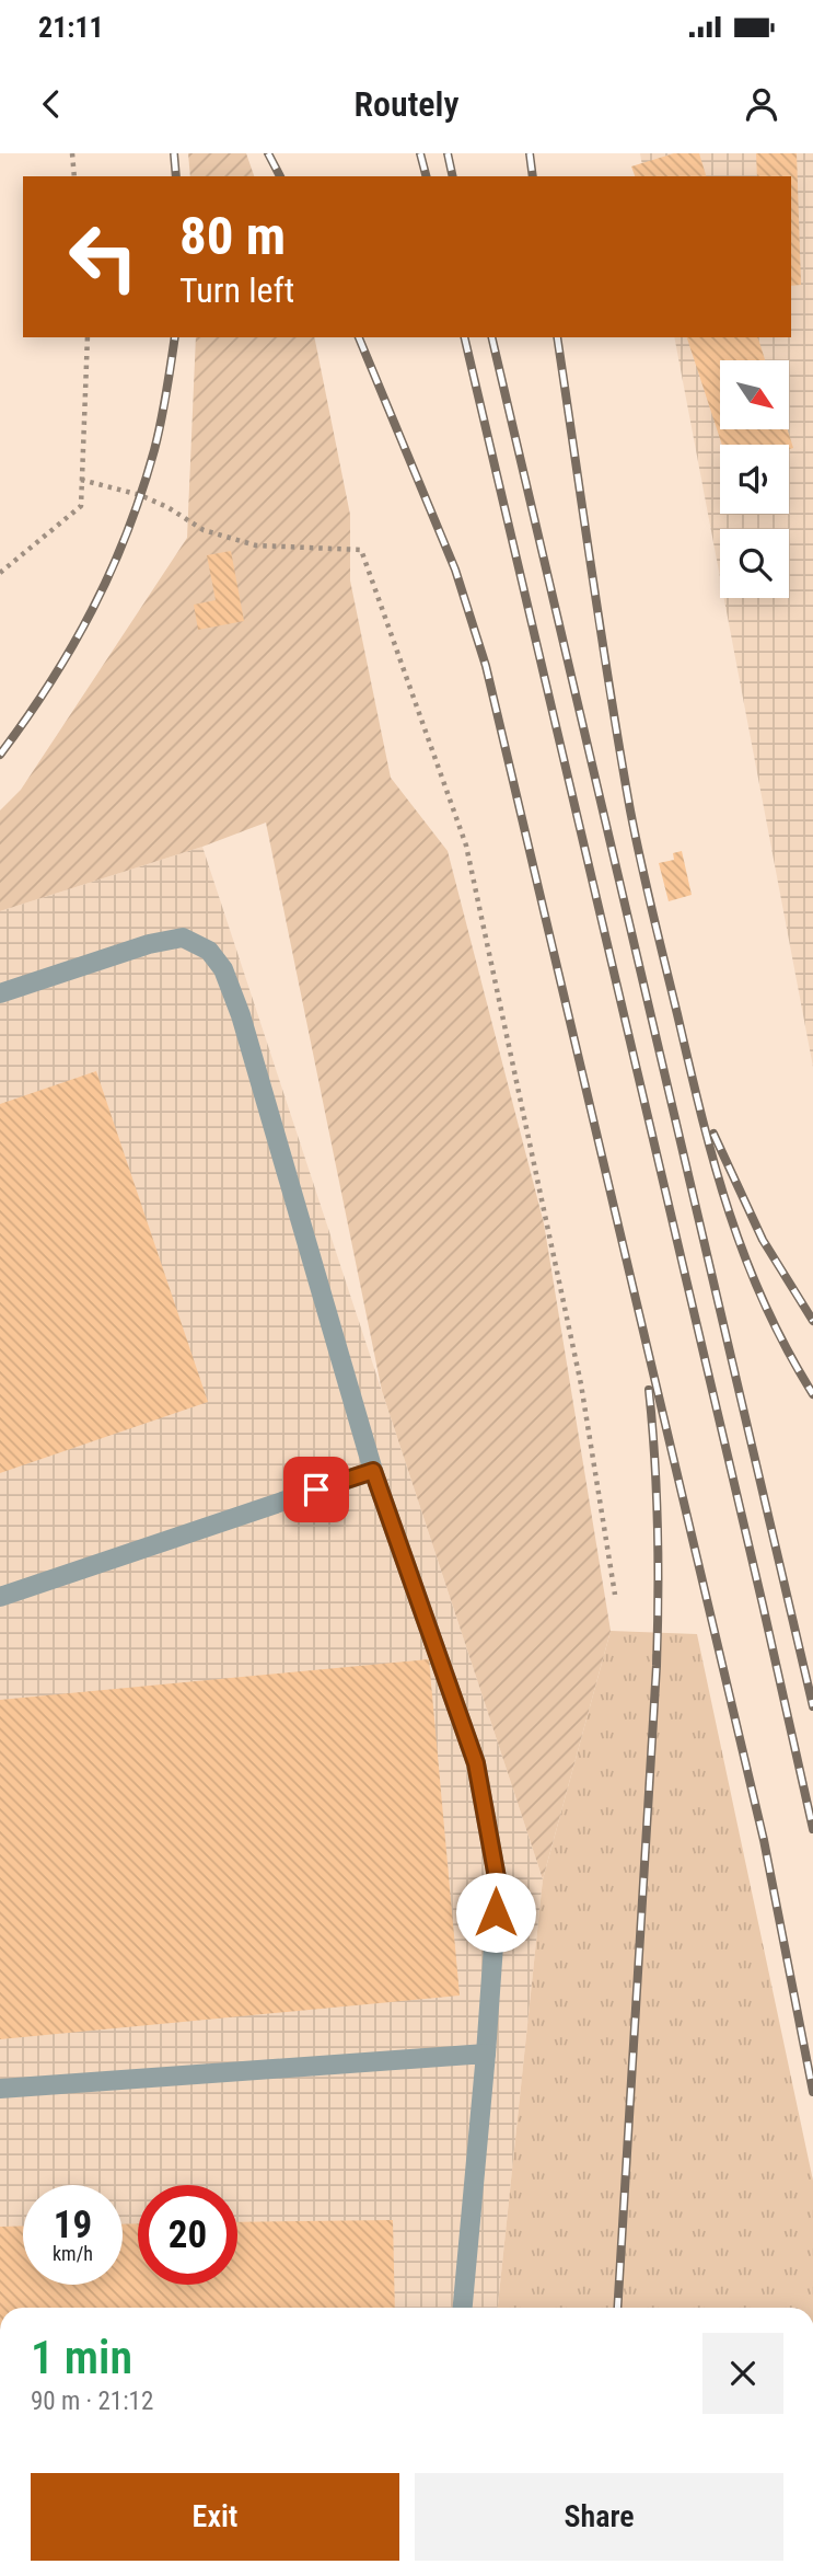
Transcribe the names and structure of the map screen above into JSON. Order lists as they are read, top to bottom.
{
  "north": "bottom right",
  "page": {
    "status": "21:11",
    "header": "Routely",
    "turn": ["80 m", "Turn left"],
    "speed": "19 km/h",
    "limit": "20",
    "heading": ["1 min", "90 m · 21:12"],
    "buttons": ["Exit", "Share"]
  }
}
